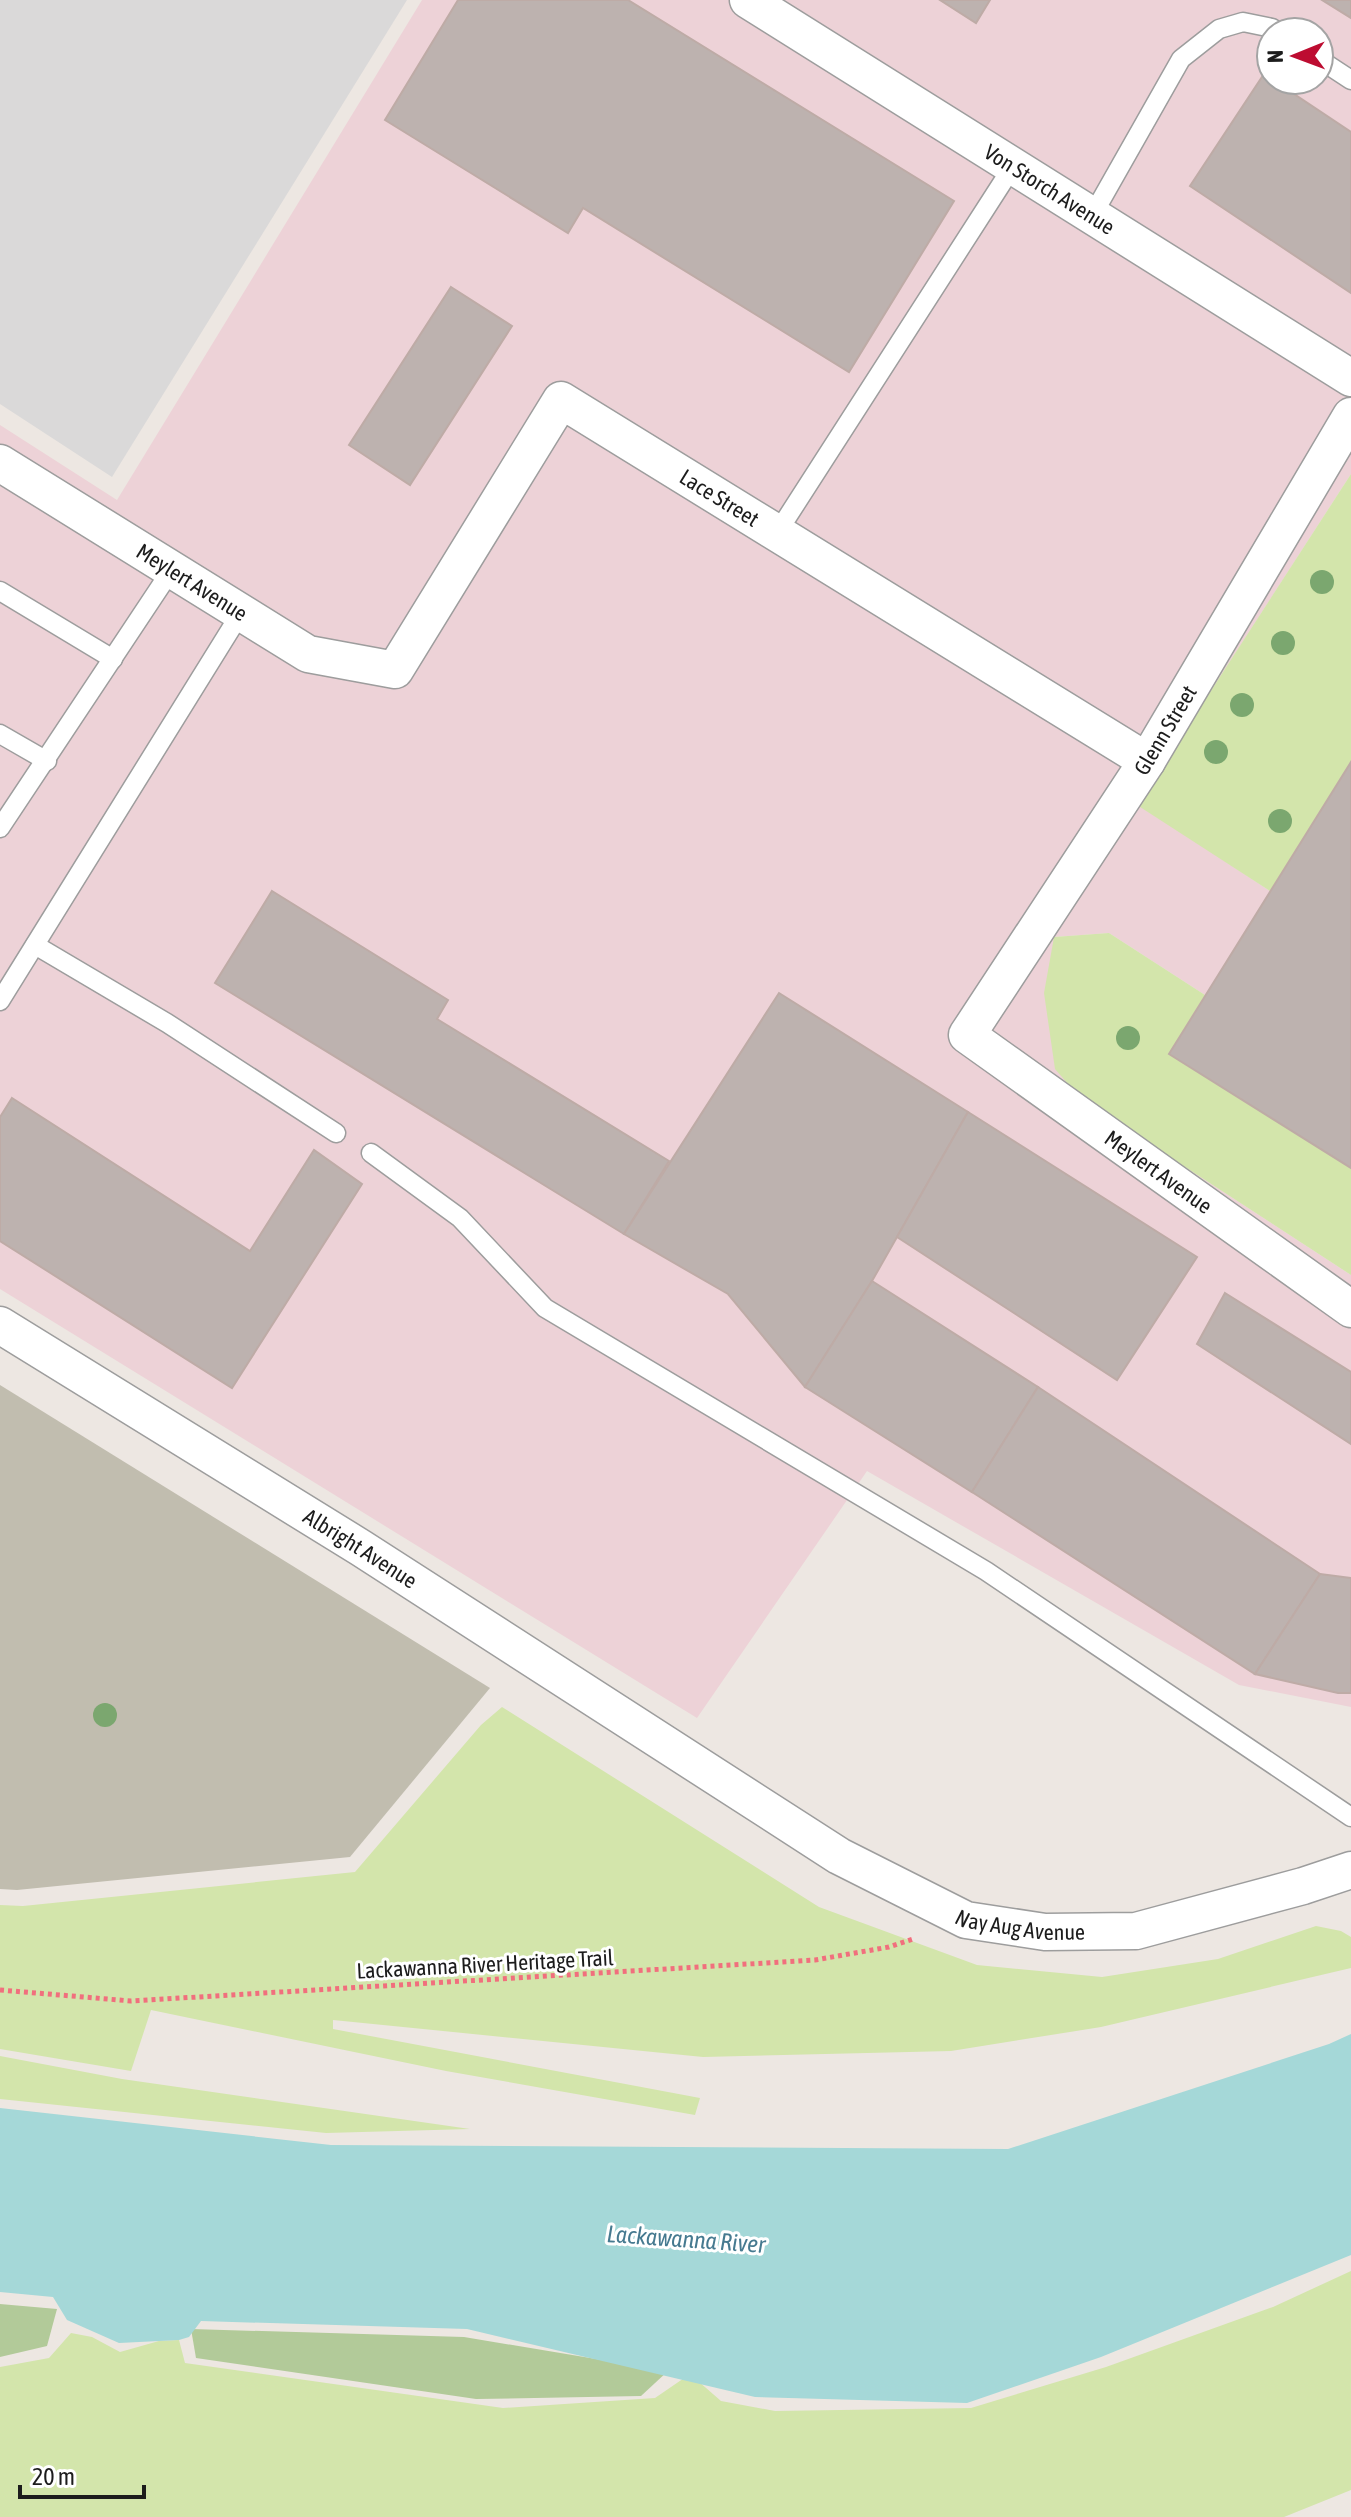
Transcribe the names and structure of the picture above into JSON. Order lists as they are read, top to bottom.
{
  "streets": {
    "street": [
      "Von Storch Avenue",
      "Lace Street",
      "Meylert Avenue",
      "Glenn Street",
      "Albright Avenue",
      "Nay Aug Avenue"
    ],
    "path": ["Lackawanna River Heritage Trail"]
  },
  "crossings": [
    ["Lace Street", "Meylert Avenue"],
    ["Lace Street", "Glenn Street"],
    ["Meylert Avenue", "Glenn Street"],
    ["Albright Avenue", "Nay Aug Avenue"],
    ["Nay Aug Avenue", "Lackawanna River Heritage Trail"]
  ],
  "water": ["Lackawanna River"],
  "scale_bar": "20 m",
  "north": "left"
}
